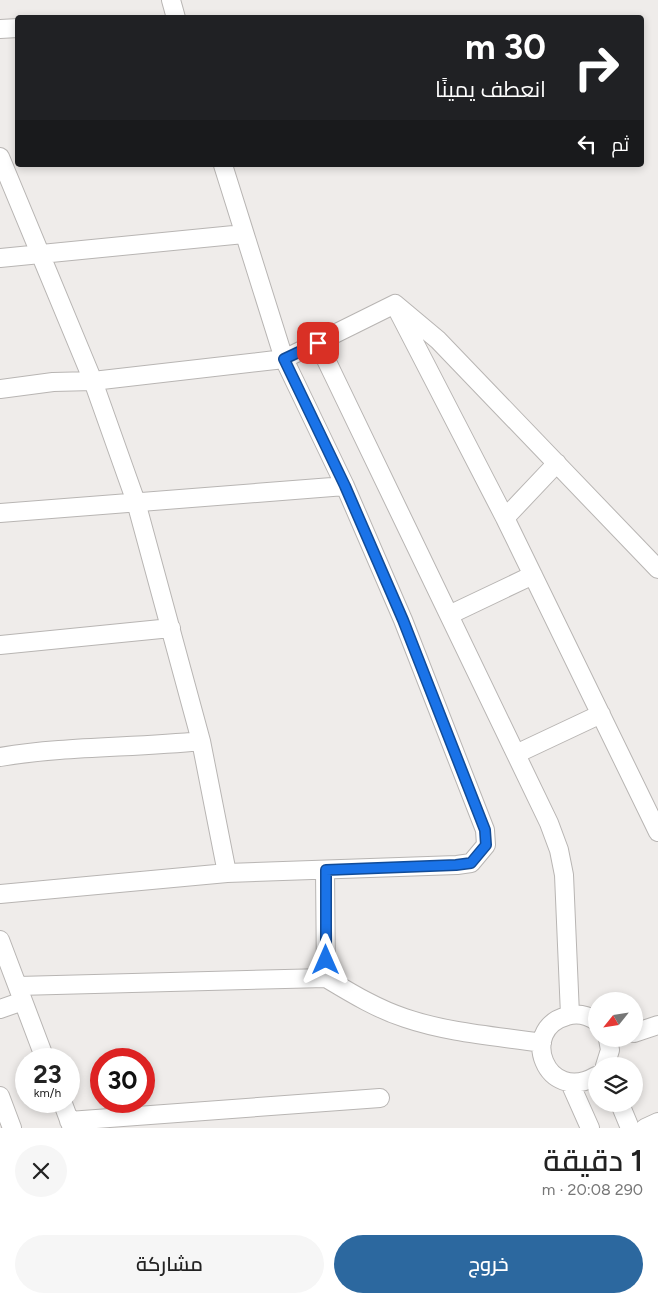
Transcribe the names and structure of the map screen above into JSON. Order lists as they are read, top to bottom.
{
  "north": "bottom left",
  "page": {
    "turn": ["30 m", "انعطف يمينًا"],
    "then": "ثم",
    "speed": "23 km/h",
    "limit": "30",
    "heading": ["1 دقيقة", "290 m · 20:08"],
    "buttons": ["خروج", "مشاركة"]
  }
}
